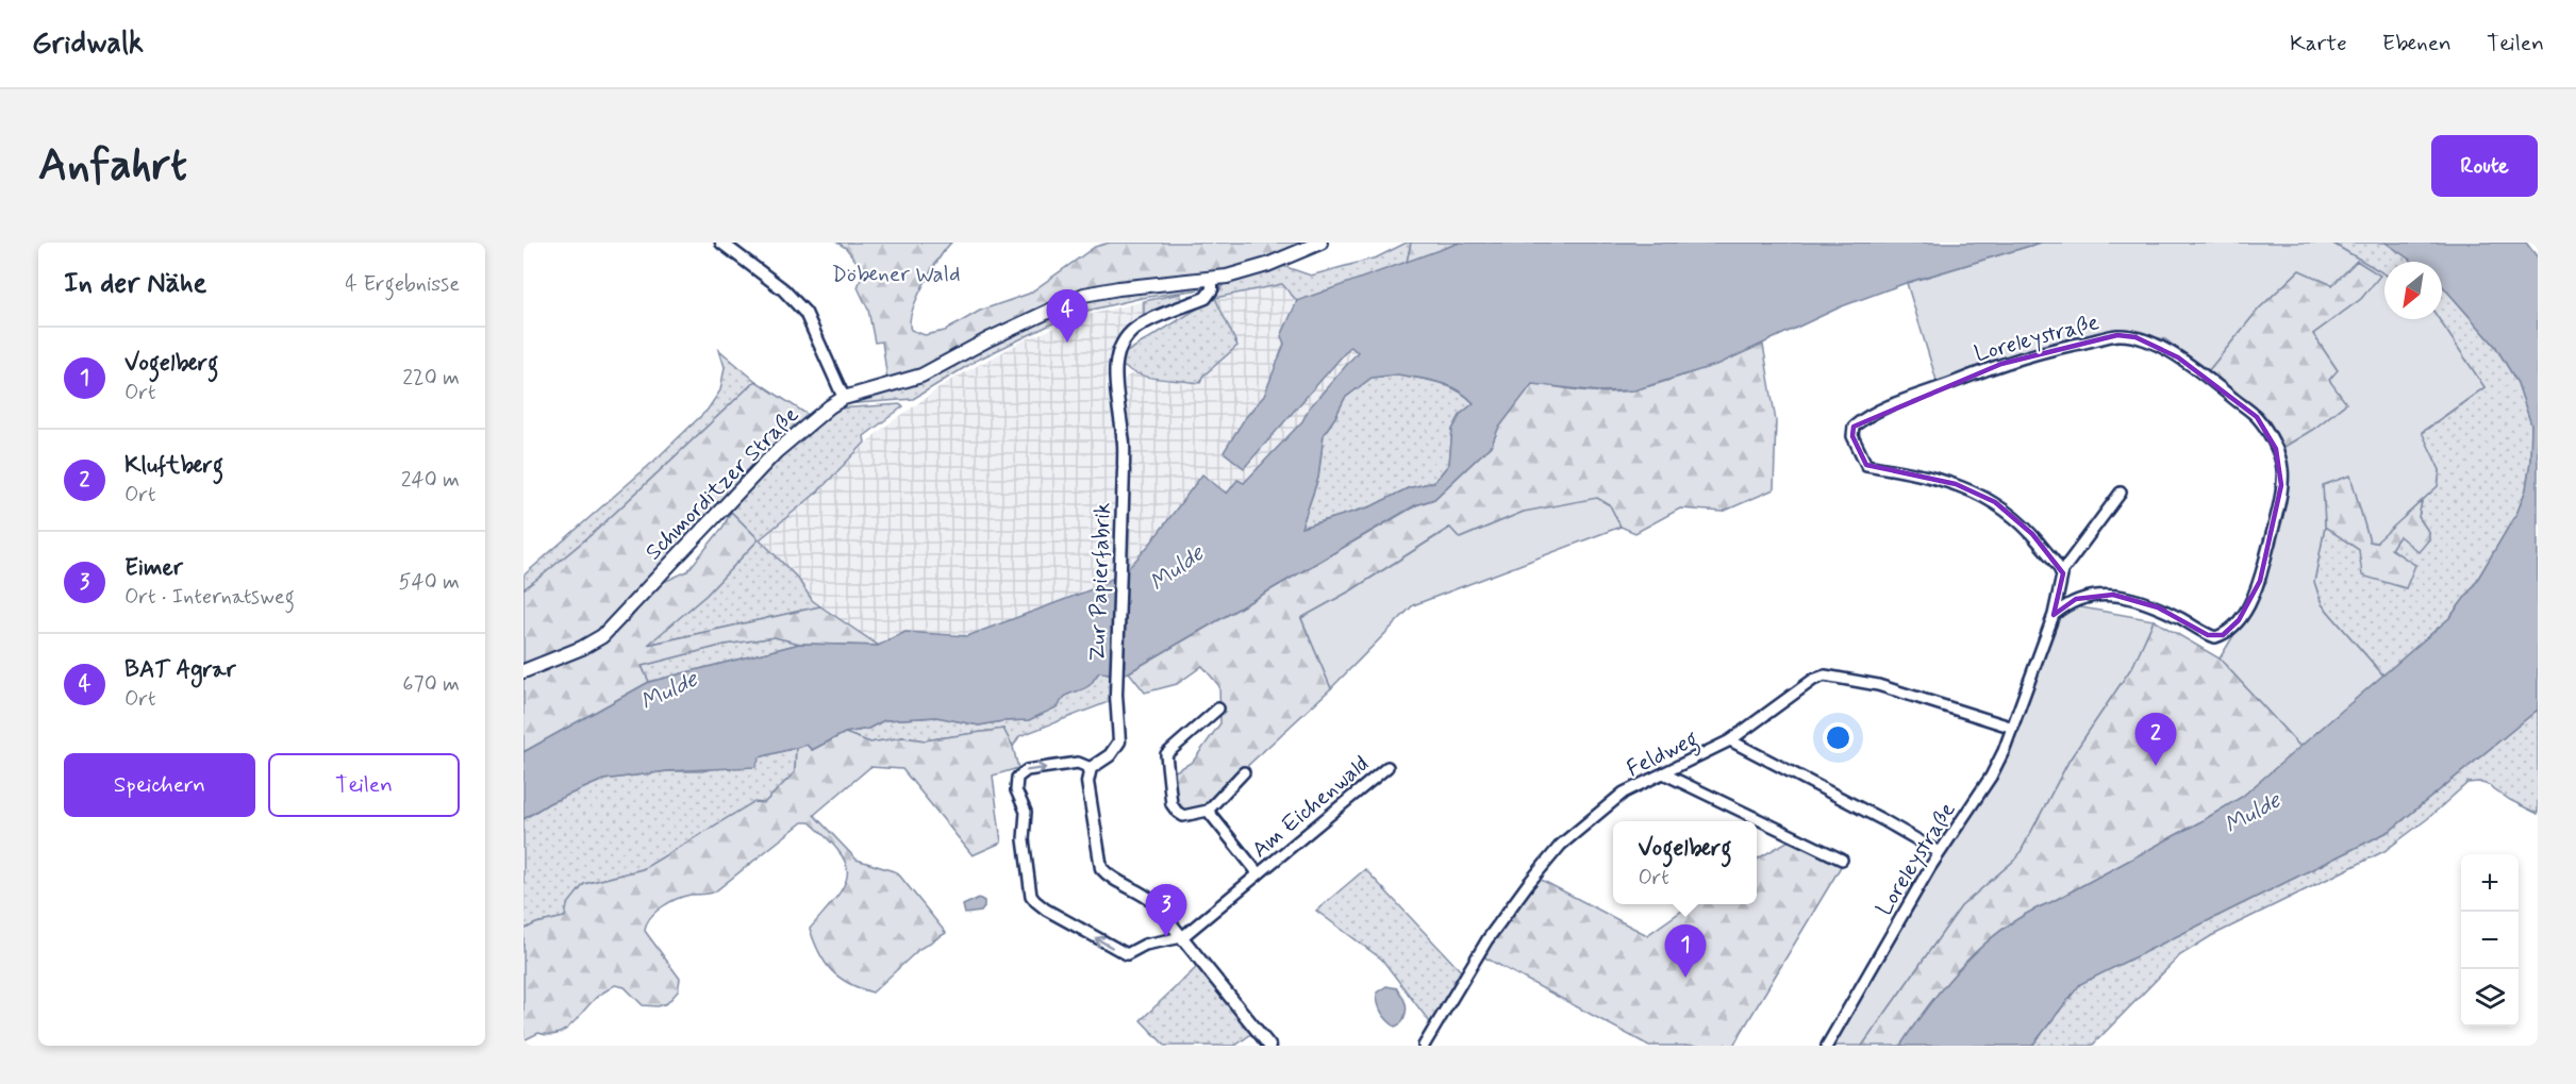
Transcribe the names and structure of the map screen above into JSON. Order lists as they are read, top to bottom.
{
  "streets": {
    "main road": ["Schmorditzer Straße"],
    "street": [
      "Loreleystraße",
      "Zur Papierfabrik",
      "Feldweg",
      "Am Eichenwald"
    ]
  },
  "crossings": [
    ["Loreleystraße", "Feldweg"],
    ["Schmorditzer Straße", "Zur Papierfabrik"]
  ],
  "water": ["Mulde"],
  "parks": ["Döbener Wald"],
  "north": "bottom left",
  "page": {
    "header": "Gridwalk",
    "nav": ["Karte", "Ebenen", "Teilen"],
    "buttons": [
      "Route",
      ["Speichern", "Teilen"]
    ],
    "title": "Anfahrt",
    "heading": ["In der Nähe", "4 Ergebnisse"],
    "pins": [
      "4",
      "2",
      "3",
      "1"
    ],
    "list": [
      {
        "mark": "1",
        "name": "Vogelberg",
        "note": "Ort",
        "value": "220 m"
      },
      {
        "mark": "2",
        "name": "Kluftberg",
        "note": "Ort",
        "value": "240 m"
      },
      {
        "mark": "3",
        "name": "Eimer",
        "note": "Ort · Internatsweg",
        "value": "540 m"
      },
      {
        "mark": "4",
        "name": "BAT Agrar",
        "note": "Ort",
        "value": "670 m"
      }
    ],
    "popup": ["Vogelberg", "Ort"],
    "map_buttons": ["+", "−"]
  }
}
